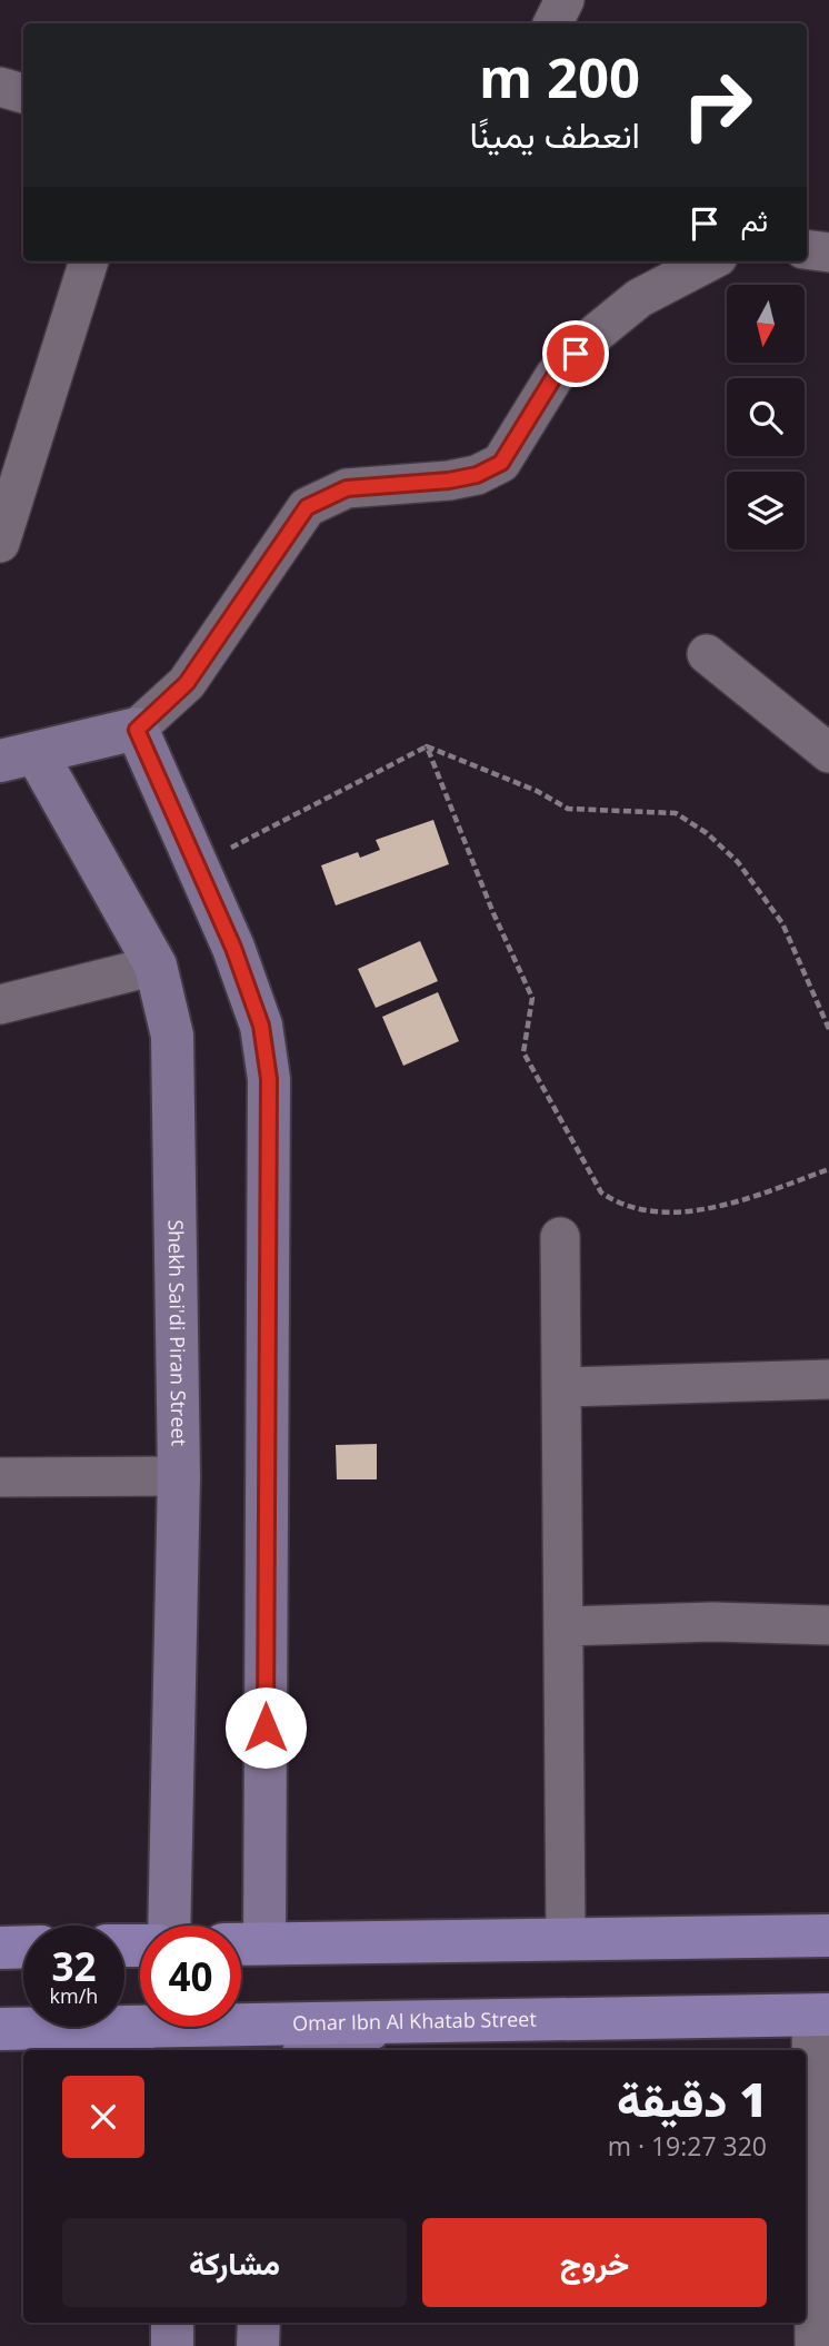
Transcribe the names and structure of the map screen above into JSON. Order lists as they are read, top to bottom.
{
  "streets": {
    "main road": ["Omar Ibn Al Khatab Street"],
    "street": ["Shekh Sai'di Piran Street"]
  },
  "north": "bottom",
  "page": {
    "turn": ["200 m", "انعطف يمينًا"],
    "then": "ثم",
    "speed": "32 km/h",
    "limit": "40",
    "heading": ["1 دقيقة", "320 m · 19:27"],
    "buttons": ["خروج", "مشاركة"]
  }
}
